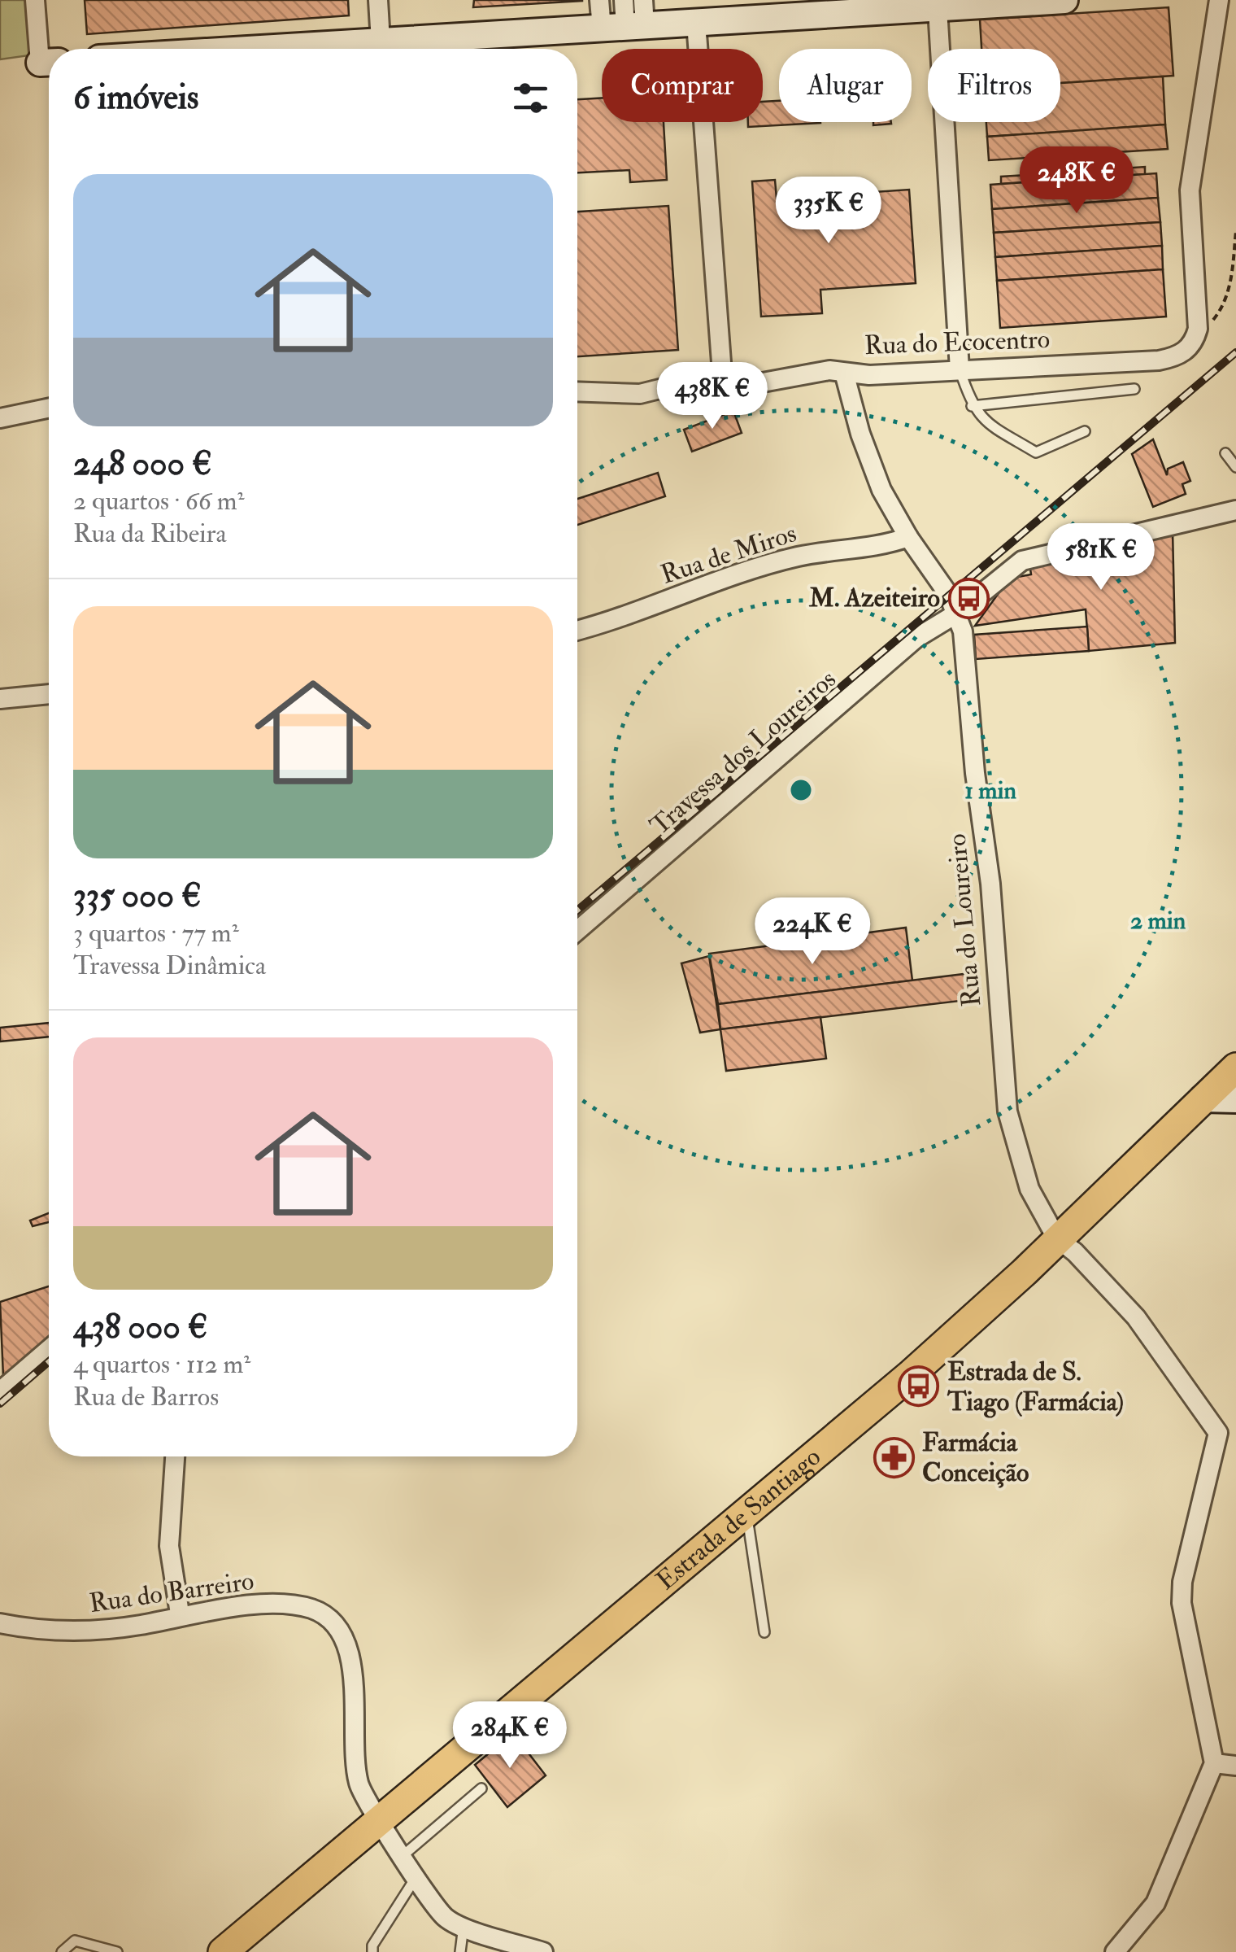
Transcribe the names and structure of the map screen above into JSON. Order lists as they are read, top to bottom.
{
  "streets": {
    "main road": ["Estrada de Santiago"],
    "street": [
      "Rua do Ecocentro",
      "Rua de Miros",
      "Travessa dos Loureiros",
      "Rua do Loureiro",
      "Rua do Barreiro"
    ]
  },
  "crossings": [
    ["Rua do Ecocentro", "Rua do Loureiro"],
    ["Rua de Miros", "Rua do Loureiro"],
    ["Travessa dos Loureiros", "Rua do Loureiro"],
    ["Rua do Loureiro", "Estrada de Santiago"],
    ["Estrada de Santiago", "Rua do Barreiro"]
  ],
  "places": {
    "bus stop": ["M. Azeiteiro", "Estrada de S. Tiago (Farmácia)"],
    "pharmacy": ["Farmácia Conceição"]
  },
  "page": {
    "chip": ["Comprar", "Alugar", "Filtros"],
    "heading": "6 imóveis",
    "price": [
      "248K €",
      "335K €",
      "438K €",
      "581K €",
      "224K €",
      "284K €"
    ],
    "list": [
      {
        "name": "248 000 €",
        "note": "2 quartos · 66 m² · Rua da Ribeira"
      },
      {
        "name": "335 000 €",
        "note": "3 quartos · 77 m² · Travessa Dinâmica"
      },
      {
        "name": "438 000 €",
        "note": "4 quartos · 112 m² · Rua de Barros"
      }
    ]
  },
  "rings": ["1 min", "2 min"]
}
